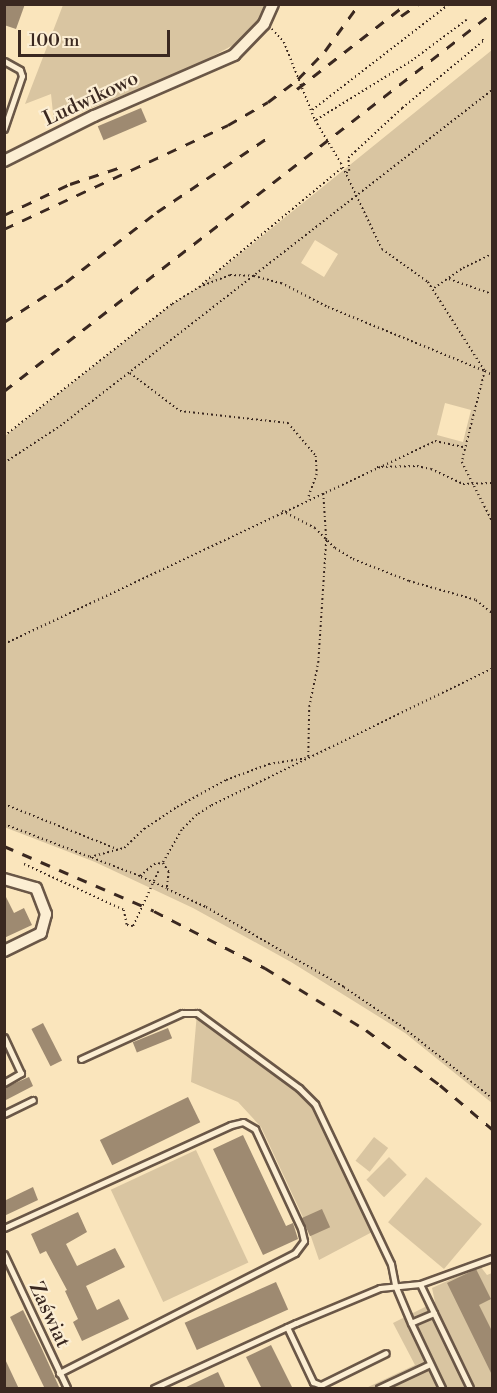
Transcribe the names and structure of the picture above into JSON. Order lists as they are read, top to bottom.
{
  "streets": {
    "street": ["Ludwikowo"],
    "lane": ["Zaświat"]
  },
  "scale_bar": "100 m"
}
